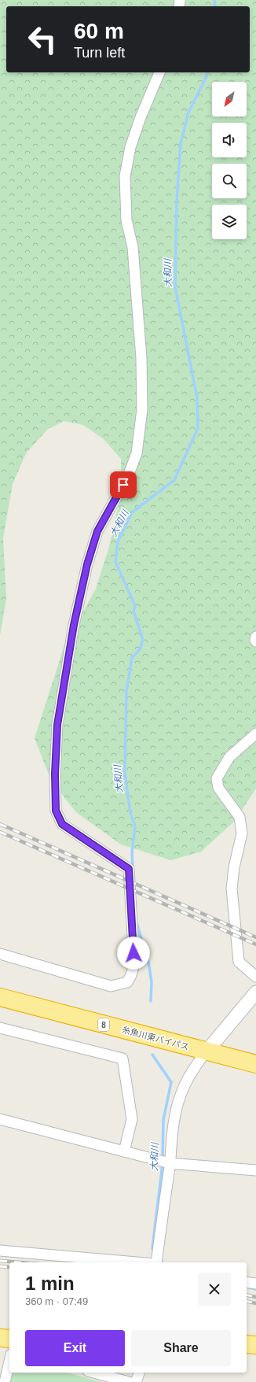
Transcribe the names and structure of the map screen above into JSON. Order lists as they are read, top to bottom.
{
  "streets": {
    "highway": ["8", "糸魚川東バイパス"]
  },
  "water": ["大和川"],
  "north": "bottom left",
  "page": {
    "turn": ["60 m", "Turn left"],
    "heading": ["1 min", "360 m · 07:49"],
    "buttons": ["Exit", "Share"]
  }
}
